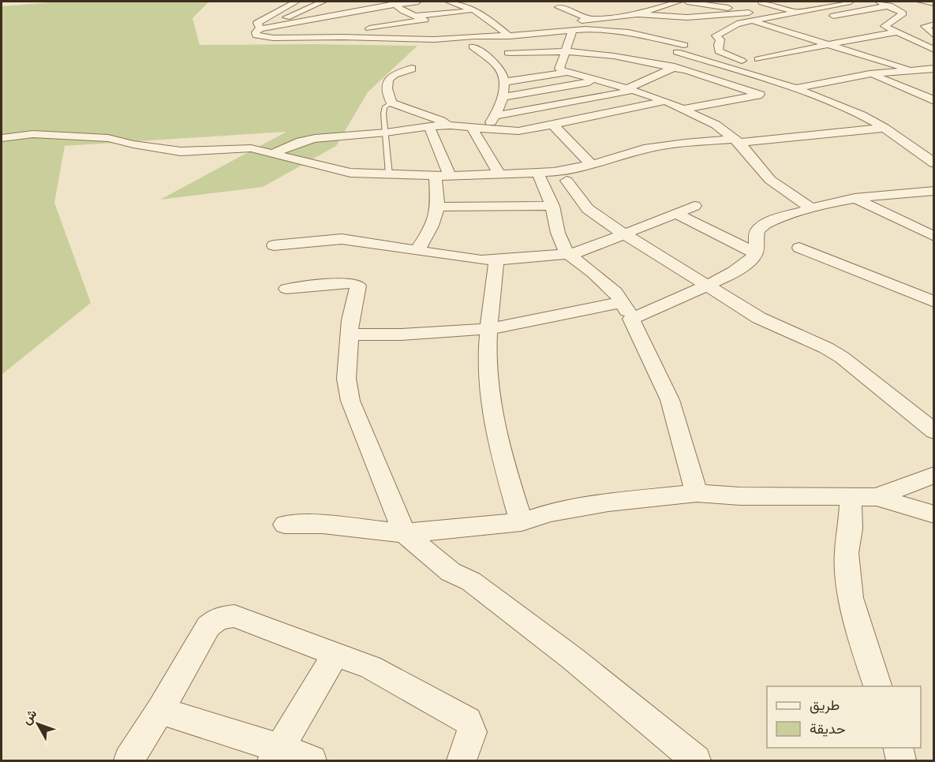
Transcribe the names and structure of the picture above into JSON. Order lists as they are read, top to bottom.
{
  "legend": ["طريق", "حديقة"],
  "north": "top left"
}
